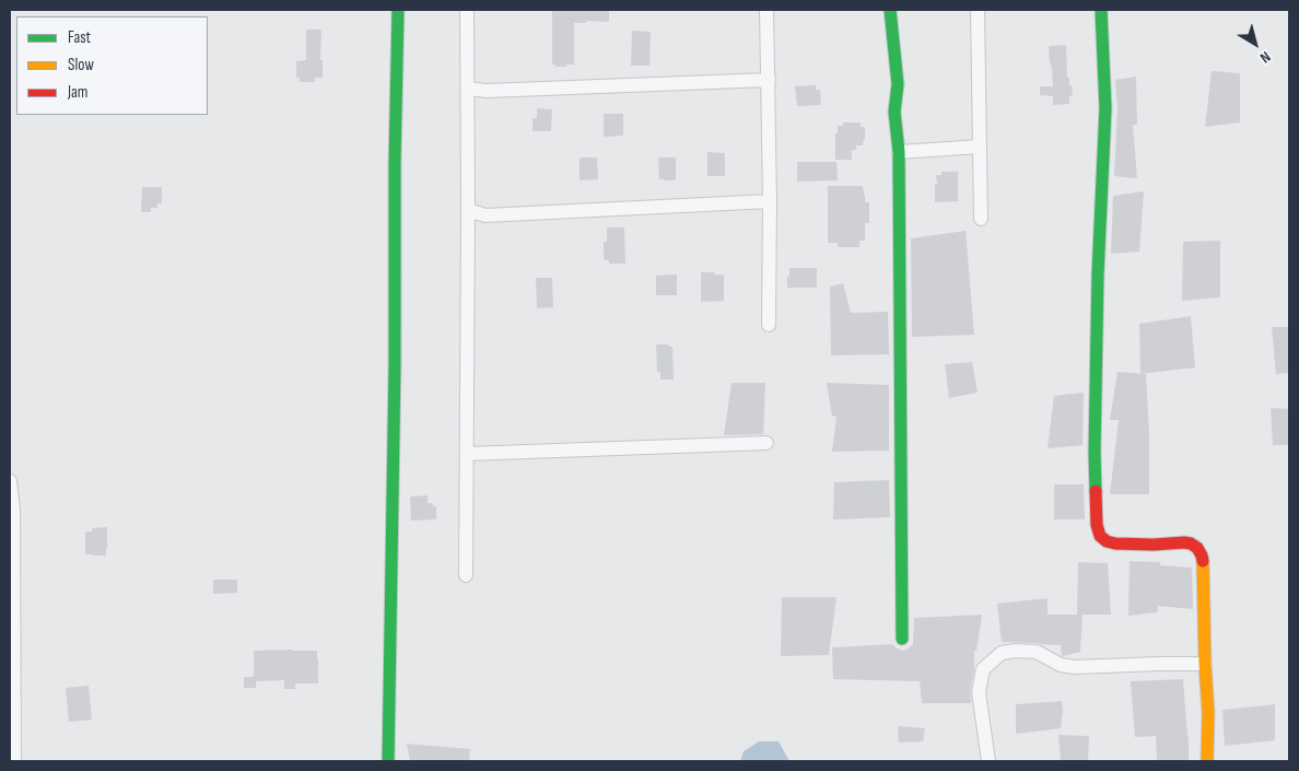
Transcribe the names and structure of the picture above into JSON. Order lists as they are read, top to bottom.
{
  "legend": ["Fast", "Slow", "Jam"],
  "north": "bottom right"
}
